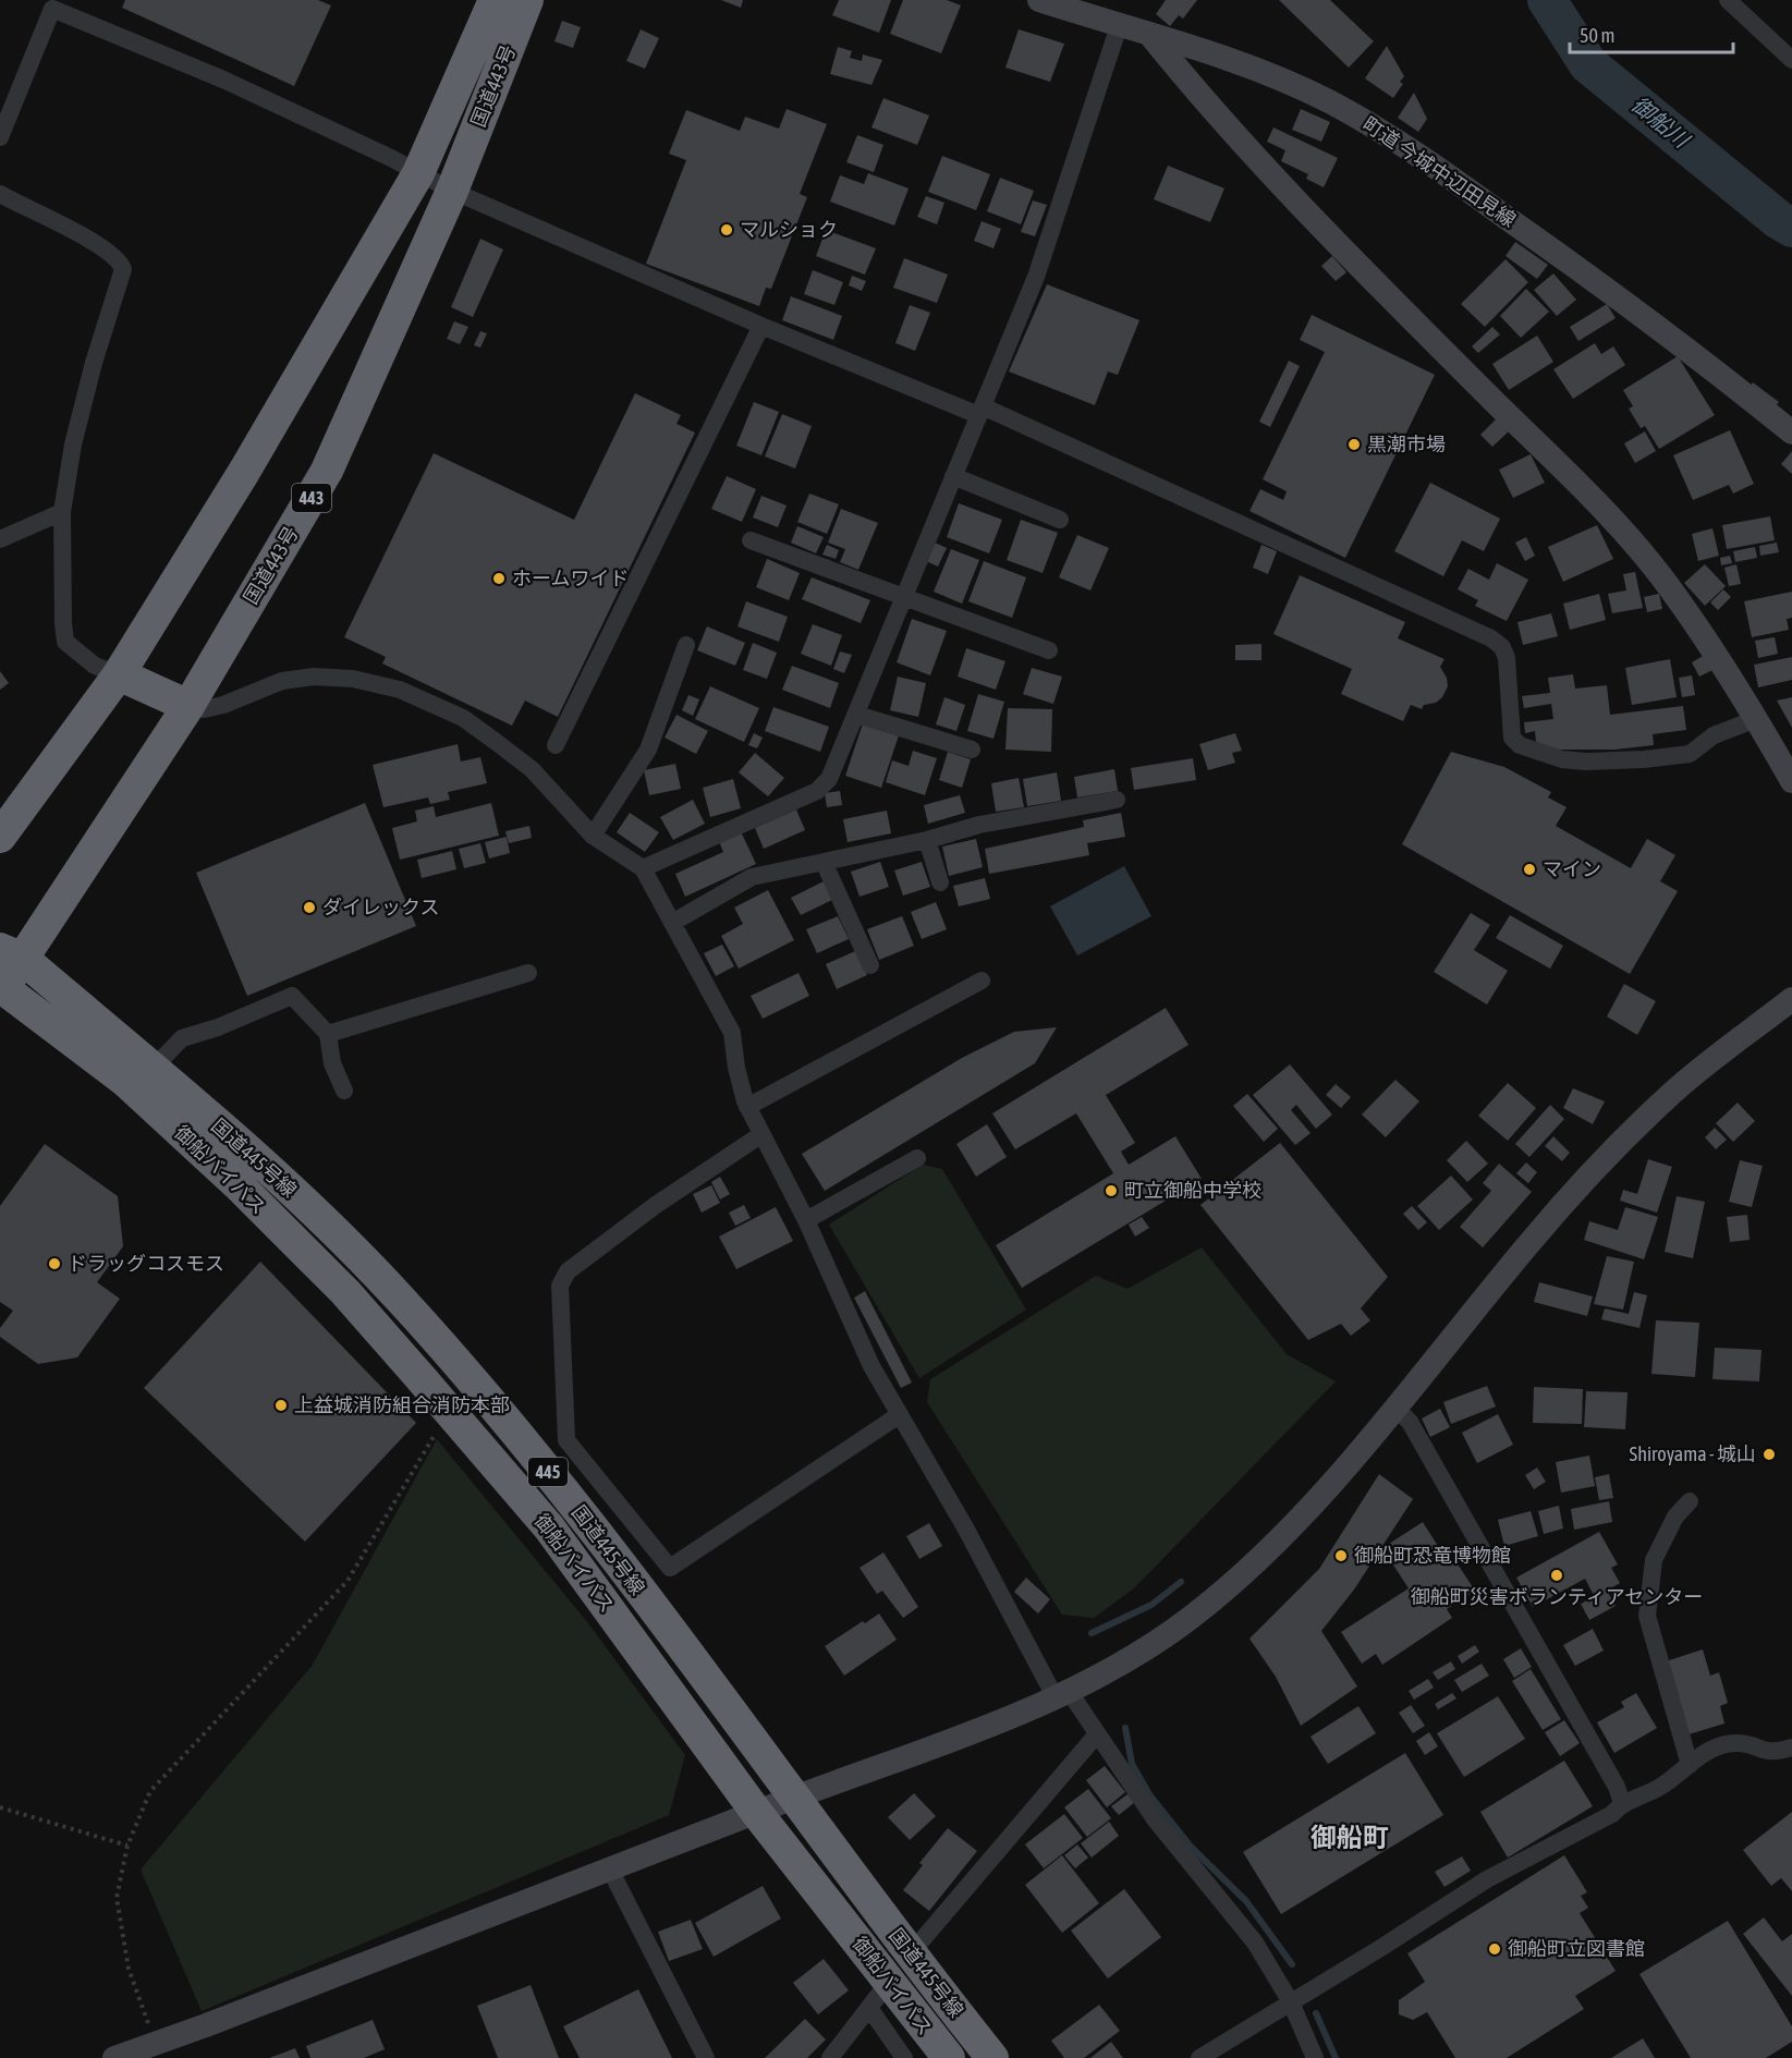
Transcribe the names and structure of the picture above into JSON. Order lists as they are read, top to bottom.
{
  "streets": {
    "highway": [
      "国道443号",
      "443",
      "国道445号線",
      "御船バイパス",
      "445"
    ],
    "street": ["町道 今城中辺田見線"]
  },
  "crossings": [
    ["国道443号", "国道445号線"],
    ["国道443号", "御船バイパス"]
  ],
  "districts": ["御船町"],
  "water": ["御船川"],
  "places": [
    "マルショク",
    "黒潮市場",
    "ホームワイド",
    "マイン",
    "ダイレックス",
    "町立御船中学校",
    "ドラッグコスモス",
    "上益城消防組合消防本部",
    "Shiroyama - 城山",
    "御船町恐竜博物館",
    "御船町災害ボランティアセンター",
    "御船町立図書館"
  ],
  "scale_bar": "50 m"
}
